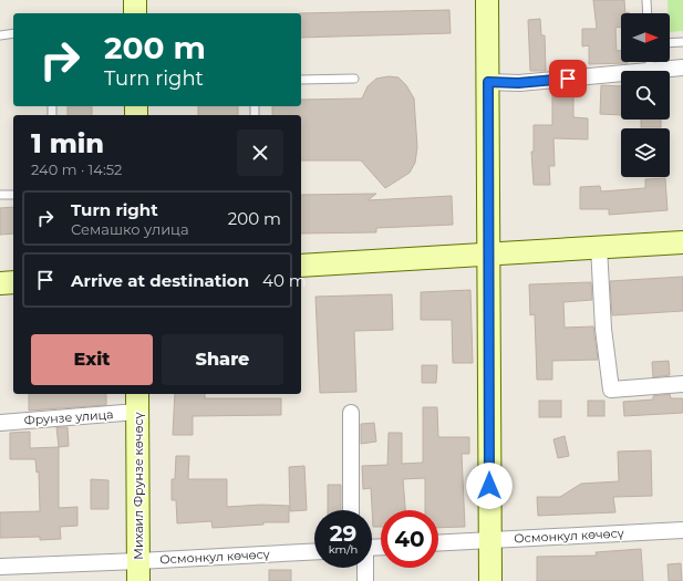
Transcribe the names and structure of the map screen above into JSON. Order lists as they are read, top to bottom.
{
  "streets": {
    "street": ["Фрунзе улица", "Михаил Фрунзе көчөсү", "Осмонкул көчөсү"]
  },
  "crossings": [
    ["Фрунзе улица", "Михаил Фрунзе көчөсү"],
    ["Михаил Фрунзе көчөсү", "Осмонкул көчөсү"]
  ],
  "north": "right",
  "page": {
    "turn": ["200 m", "Turn right"],
    "heading": ["1 min", "240 m · 14:52"],
    "list": [
      {
        "name": "Turn right",
        "note": "Семашко улица",
        "value": "200 m"
      },
      {
        "name": "Arrive at destination",
        "value": "40 m"
      }
    ],
    "buttons": ["Exit", "Share"],
    "speed": "29 km/h",
    "limit": "40"
  }
}
